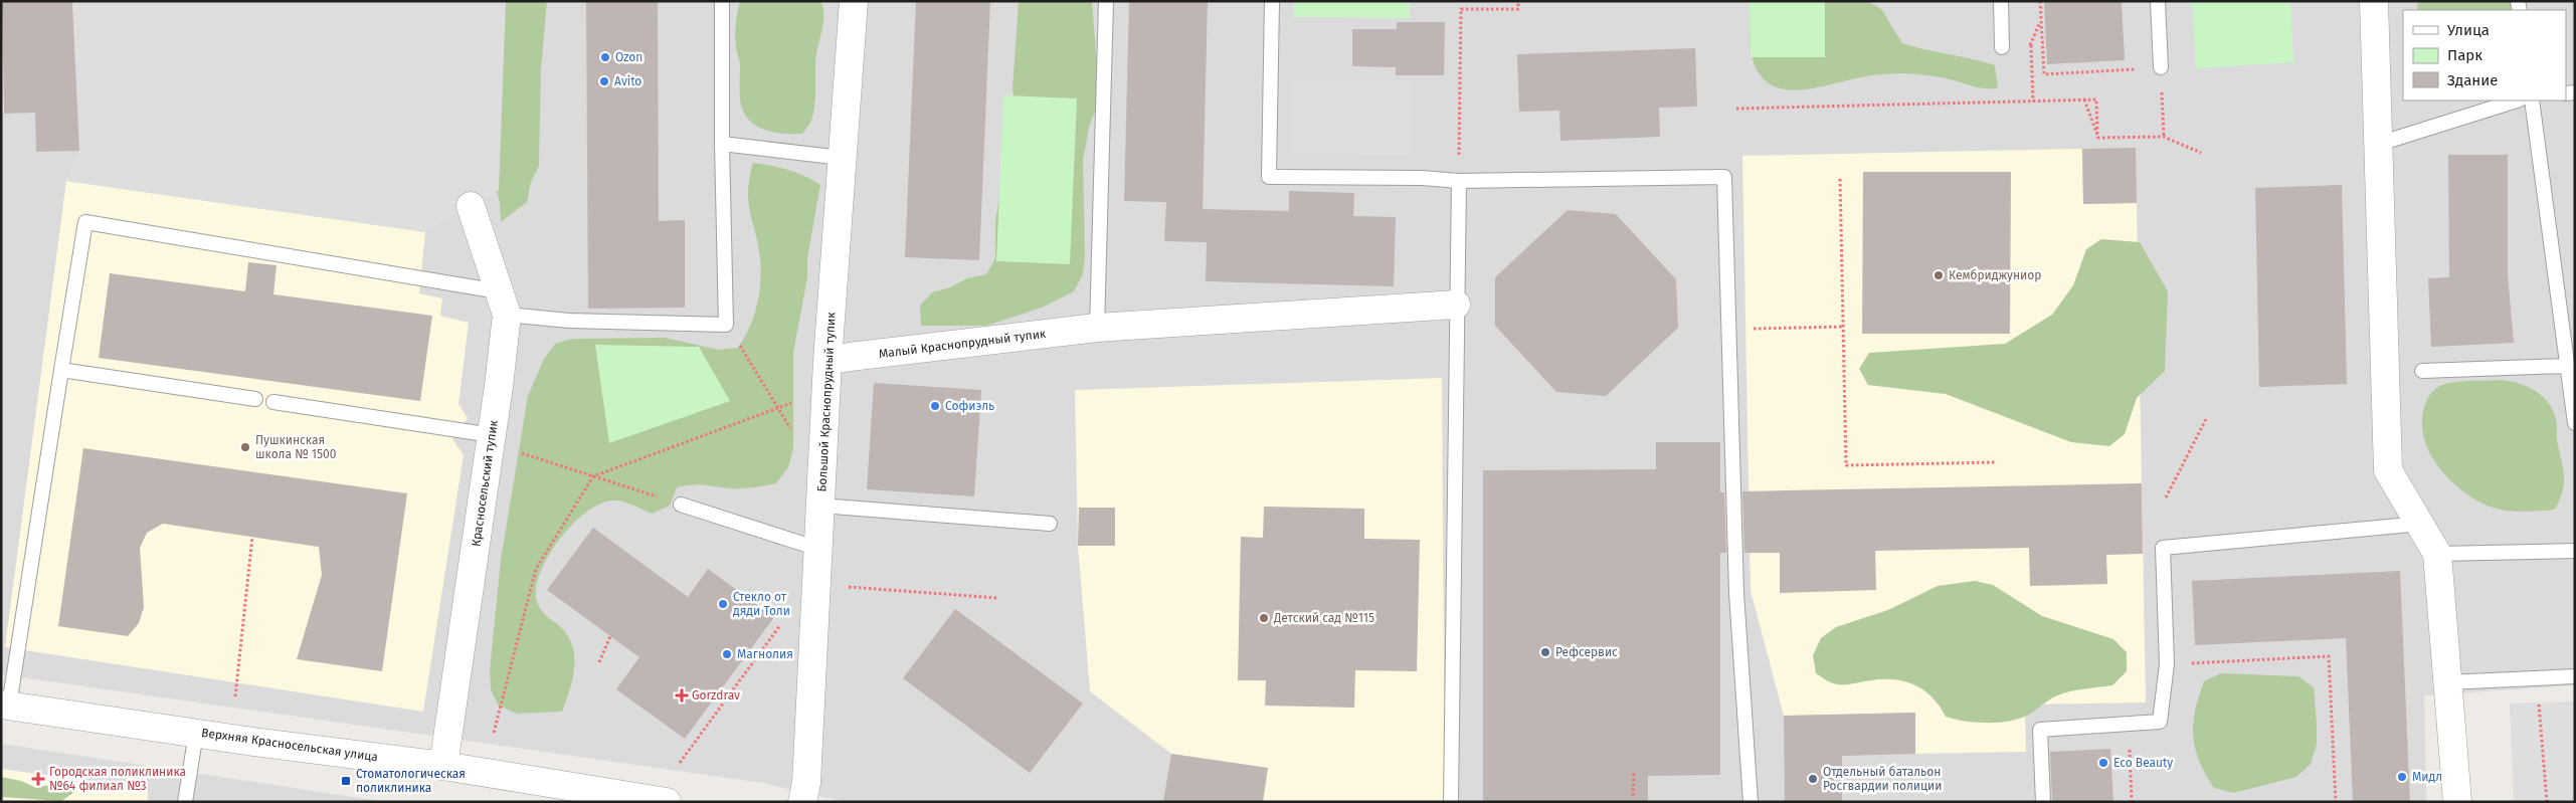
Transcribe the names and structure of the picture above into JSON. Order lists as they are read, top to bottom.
{
  "streets": {
    "street": [
      "Малый Краснопрудный тупик",
      "Большой Краснопрудный тупик",
      "Красносельский тупик",
      "Верхняя Красносельская улица"
    ]
  },
  "crossings": [
    ["Малый Краснопрудный тупик", "Большой Краснопрудный тупик"],
    ["Красносельский тупик", "Верхняя Красносельская улица"]
  ],
  "places": {
    "other": [
      "Ozon",
      "Avito",
      "Кембриджуниор",
      "Софиэль",
      "Пушкинская школа № 1500",
      "Стекло от дяди Толи",
      "Детский сад №115",
      "Рефсервис",
      "Магнолия",
      "Eco Beauty",
      "Мидл",
      "Отдельный батальон Росгвардии полиции"
    ],
    "health": ["Gorzdrav", "Городская поликлиника №64 филиал №3"],
    "transit": ["Стоматологическая поликлиника"]
  },
  "legend": ["Улица", "Парк", "Здание"]
}
